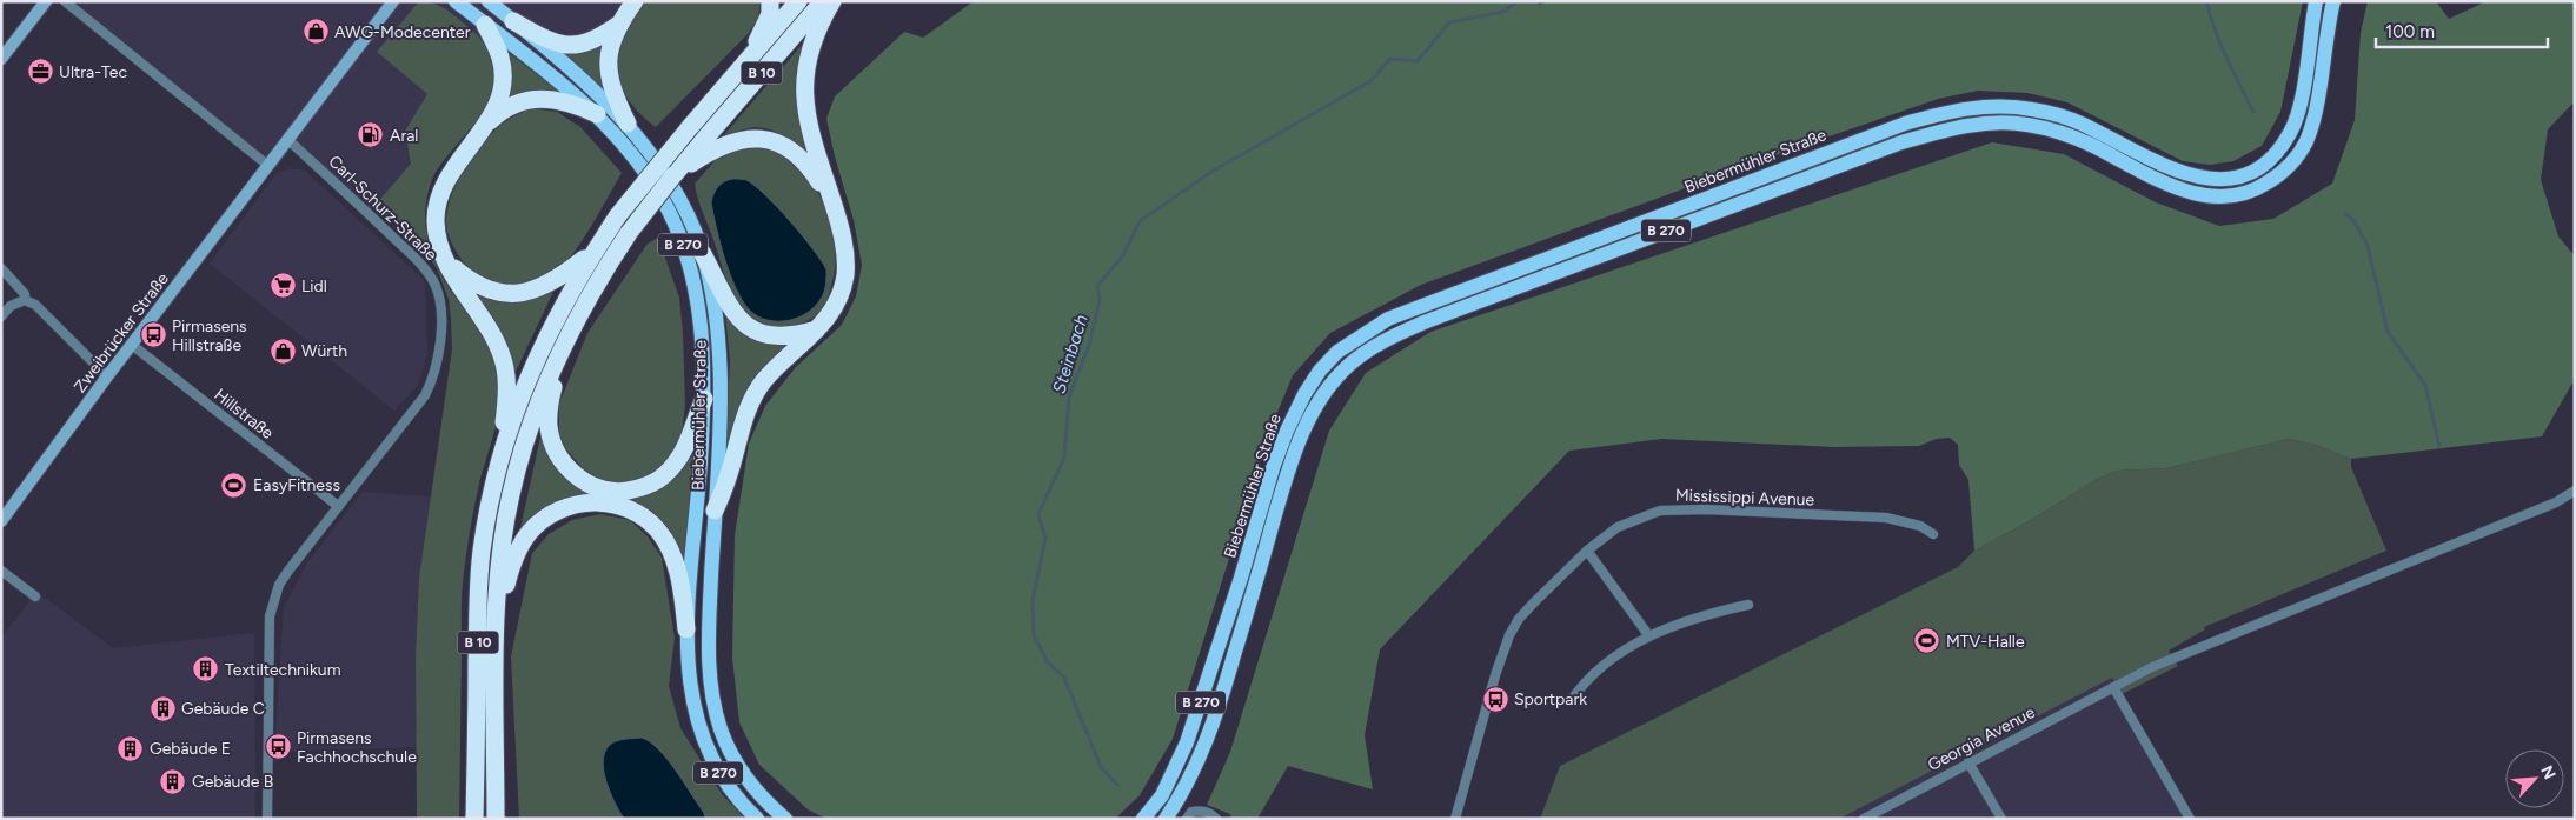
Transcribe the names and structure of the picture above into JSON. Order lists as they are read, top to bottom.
{
  "streets": {
    "highway": ["B 10"],
    "main road": ["Biebermühler Straße", "B 270"],
    "street": [
      "Carl-Schurz-Straße",
      "Zweibrücker Straße",
      "Hillstraße",
      "Mississippi Avenue",
      "Georgia Avenue"
    ]
  },
  "crossings": [
    ["Biebermühler Straße", "B 270"],
    ["Carl-Schurz-Straße", "Zweibrücker Straße"],
    ["Carl-Schurz-Straße", "Hillstraße"],
    ["Zweibrücker Straße", "Hillstraße"]
  ],
  "water": ["Steinbach"],
  "places": {
    "shop": ["AWG-Modecenter", "Würth"],
    "office": ["Ultra-Tec"],
    "fuel station": ["Aral"],
    "supermarket": ["Lidl"],
    "bus stop": ["Pirmasens Hillstraße", "Sportpark", "Pirmasens Fachhochschule"],
    "sports": ["EasyFitness", "MTV-Halle"],
    "building": [
      "Textiltechnikum",
      "Gebäude C",
      "Gebäude E",
      "Gebäude B"
    ]
  },
  "scale_bar": "100 m",
  "north": "top right"
}
